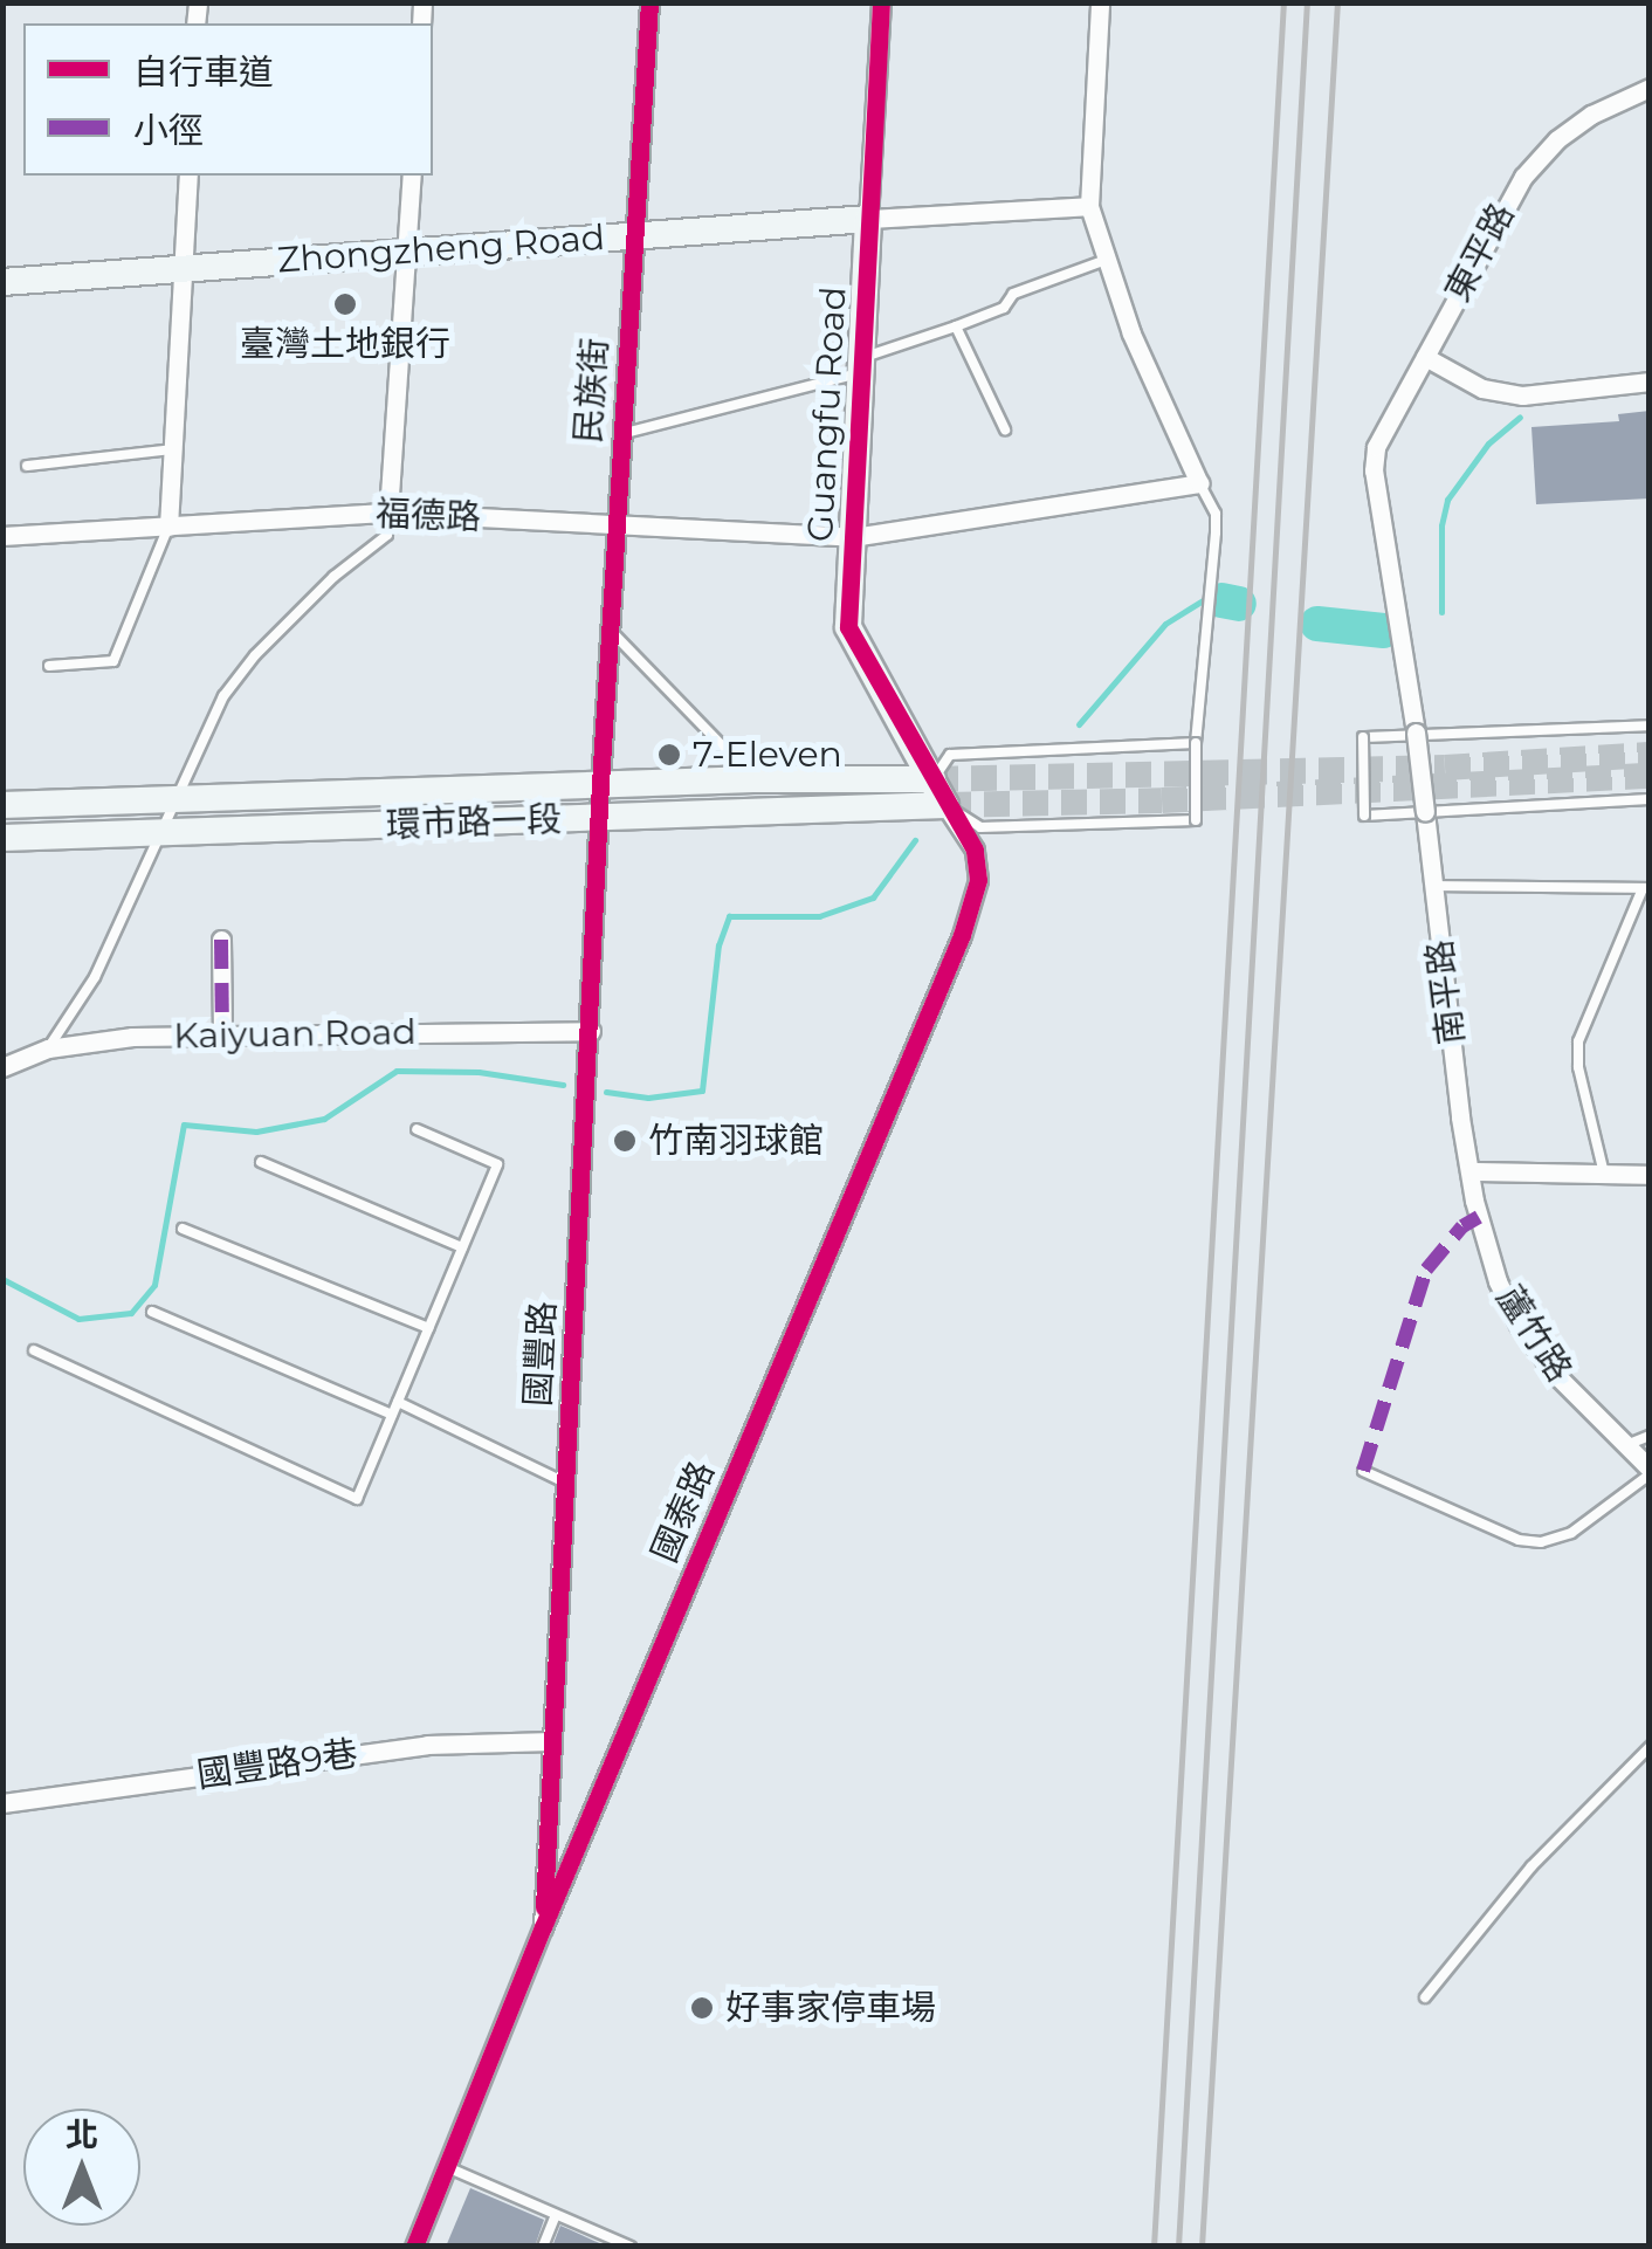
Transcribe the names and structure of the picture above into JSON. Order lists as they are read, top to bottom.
{
  "streets": {
    "main road": ["Zhongzheng Road", "Guangfu Road", "環市路一段"],
    "street": [
      "東平路",
      "民族街",
      "福德路",
      "南平路",
      "Kaiyuan Road",
      "蘆竹路",
      "國豐路",
      "國泰路",
      "國豐路9巷"
    ]
  },
  "crossings": [
    ["Zhongzheng Road", "民族街"],
    ["Zhongzheng Road", "Guangfu Road"],
    ["東平路", "南平路"],
    ["民族街", "福德路"],
    ["民族街", "環市路一段"],
    ["民族街", "國豐路"],
    ["Guangfu Road", "福德路"],
    ["Guangfu Road", "環市路一段"],
    ["Guangfu Road", "國泰路"],
    ["環市路一段", "國豐路"],
    ["環市路一段", "國泰路"],
    ["南平路", "蘆竹路"],
    ["Kaiyuan Road", "國豐路"],
    ["國豐路", "國泰路"],
    ["國豐路", "國豐路9巷"]
  ],
  "places": [
    "臺灣土地銀行",
    "7-Eleven",
    "竹南羽球館",
    "好事家停車場"
  ],
  "legend": ["自行車道", "小徑"],
  "north": "top"
}
